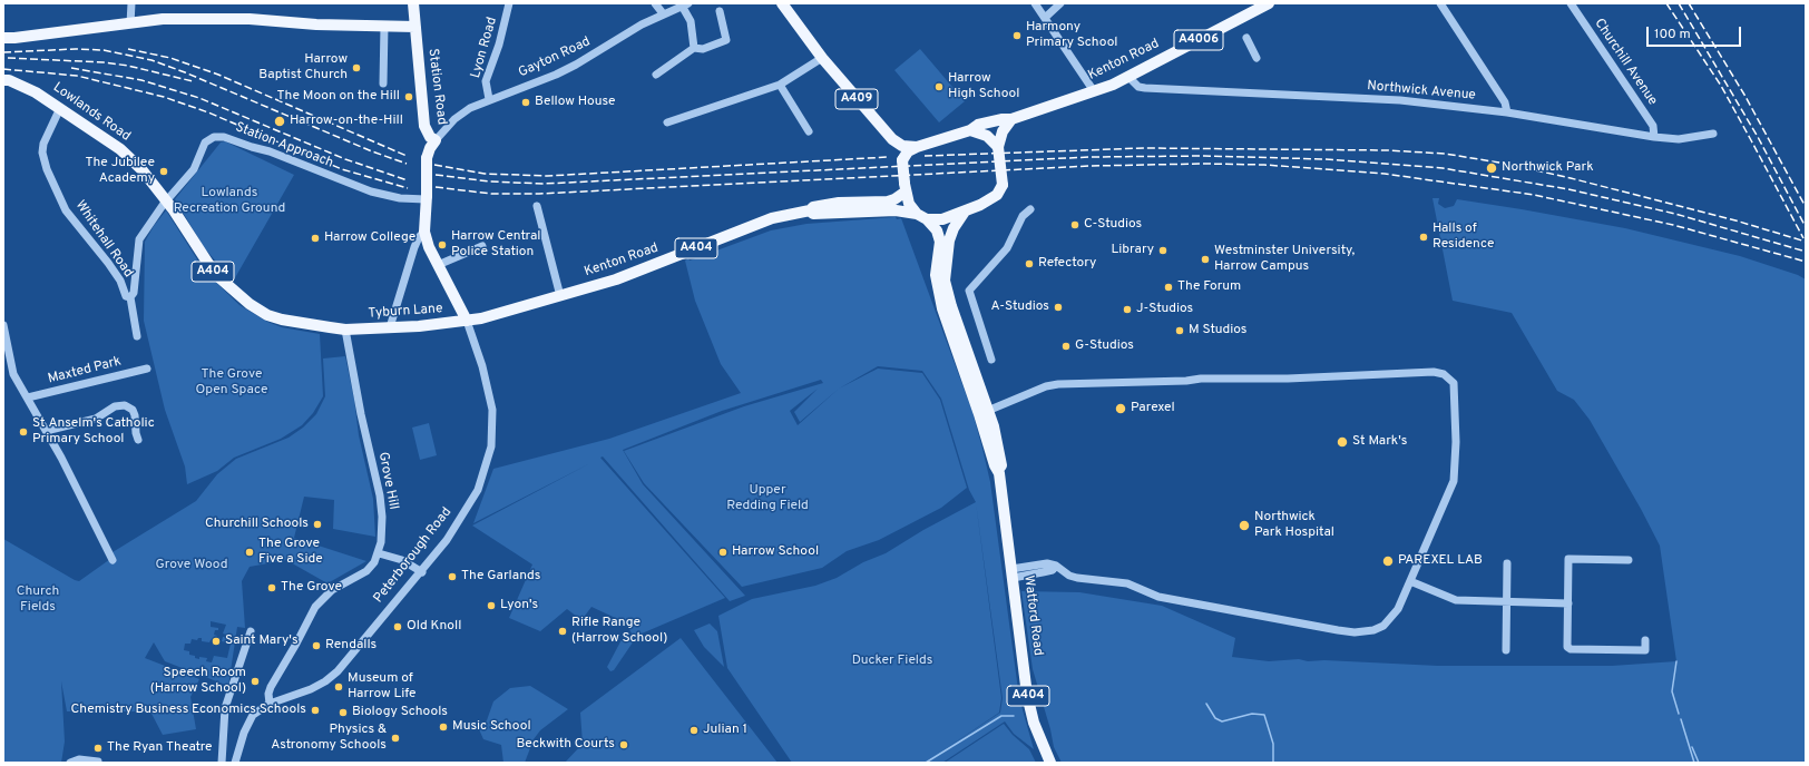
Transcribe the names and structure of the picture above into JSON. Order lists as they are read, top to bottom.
{
  "streets": {
    "main road": [
      "A4006",
      "Kenton Road",
      "Station Road",
      "A409",
      "Lowlands Road",
      "A404",
      "Tyburn Lane",
      "Peterborough Road",
      "Watford Road"
    ],
    "street": [
      "Lyon Road",
      "Gayton Road",
      "Churchill Avenue",
      "Northwick Avenue",
      "Station Approach",
      "Whitehall Road",
      "Maxted Park",
      "Grove Hill"
    ]
  },
  "crossings": [
    ["Lyon Road", "Gayton Road"],
    ["Gayton Road", "Station Road"],
    ["Kenton Road", "Northwick Avenue"],
    ["Kenton Road", "A409"],
    ["Kenton Road", "Tyburn Lane"],
    ["Kenton Road", "Peterborough Road"],
    ["Kenton Road", "Watford Road"],
    ["Churchill Avenue", "Northwick Avenue"],
    ["Station Road", "Station Approach"],
    ["Station Road", "Peterborough Road"],
    ["A409", "Watford Road"],
    ["Lowlands Road", "Station Approach"],
    ["Lowlands Road", "Whitehall Road"],
    ["Lowlands Road", "Tyburn Lane"],
    ["Lowlands Road", "Grove Hill"],
    ["Station Approach", "Whitehall Road"],
    ["Station Approach", "Peterborough Road"],
    ["Tyburn Lane", "Grove Hill"],
    ["Tyburn Lane", "Peterborough Road"],
    ["Grove Hill", "Peterborough Road"]
  ],
  "parks": [
    "Lowlands Recreation Ground",
    "The Grove Open Space",
    "Upper Redding Field",
    "Grove Wood",
    "Church Fields",
    "Ducker Fields"
  ],
  "places": [
    "Harmony Primary School",
    "Harrow Baptist Church",
    "Harrow High School",
    "The Moon on the Hill",
    "Bellow House",
    "Harrow-on-the-Hill",
    "Northwick Park",
    "The Jubilee Academy",
    "C-Studios",
    "Halls of Residence",
    "Harrow College",
    "Harrow Central Police Station",
    "Library",
    "Westminster University, Harrow Campus",
    "Refectory",
    "The Forum",
    "A-Studios",
    "J-Studios",
    "M Studios",
    "G-Studios",
    "Parexel",
    "St Anselm's Catholic Primary School",
    "St Mark's",
    "Churchill Schools",
    "Northwick Park Hospital",
    "The Grove Five a Side",
    "Harrow School",
    "PAREXEL LAB",
    "The Garlands",
    "The Grove",
    "Lyon's",
    "Old Knoll",
    "Rifle Range (Harrow School)",
    "Saint Mary's",
    "Rendalls",
    "Speech Room (Harrow School)",
    "Museum of Harrow Life",
    "Chemistry Business Economics Schools",
    "Biology Schools",
    "Music School",
    "Julian 1",
    "Physics & Astronomy Schools",
    "Beckwith Courts",
    "The Ryan Theatre"
  ],
  "scale_bar": "100 m"
}
